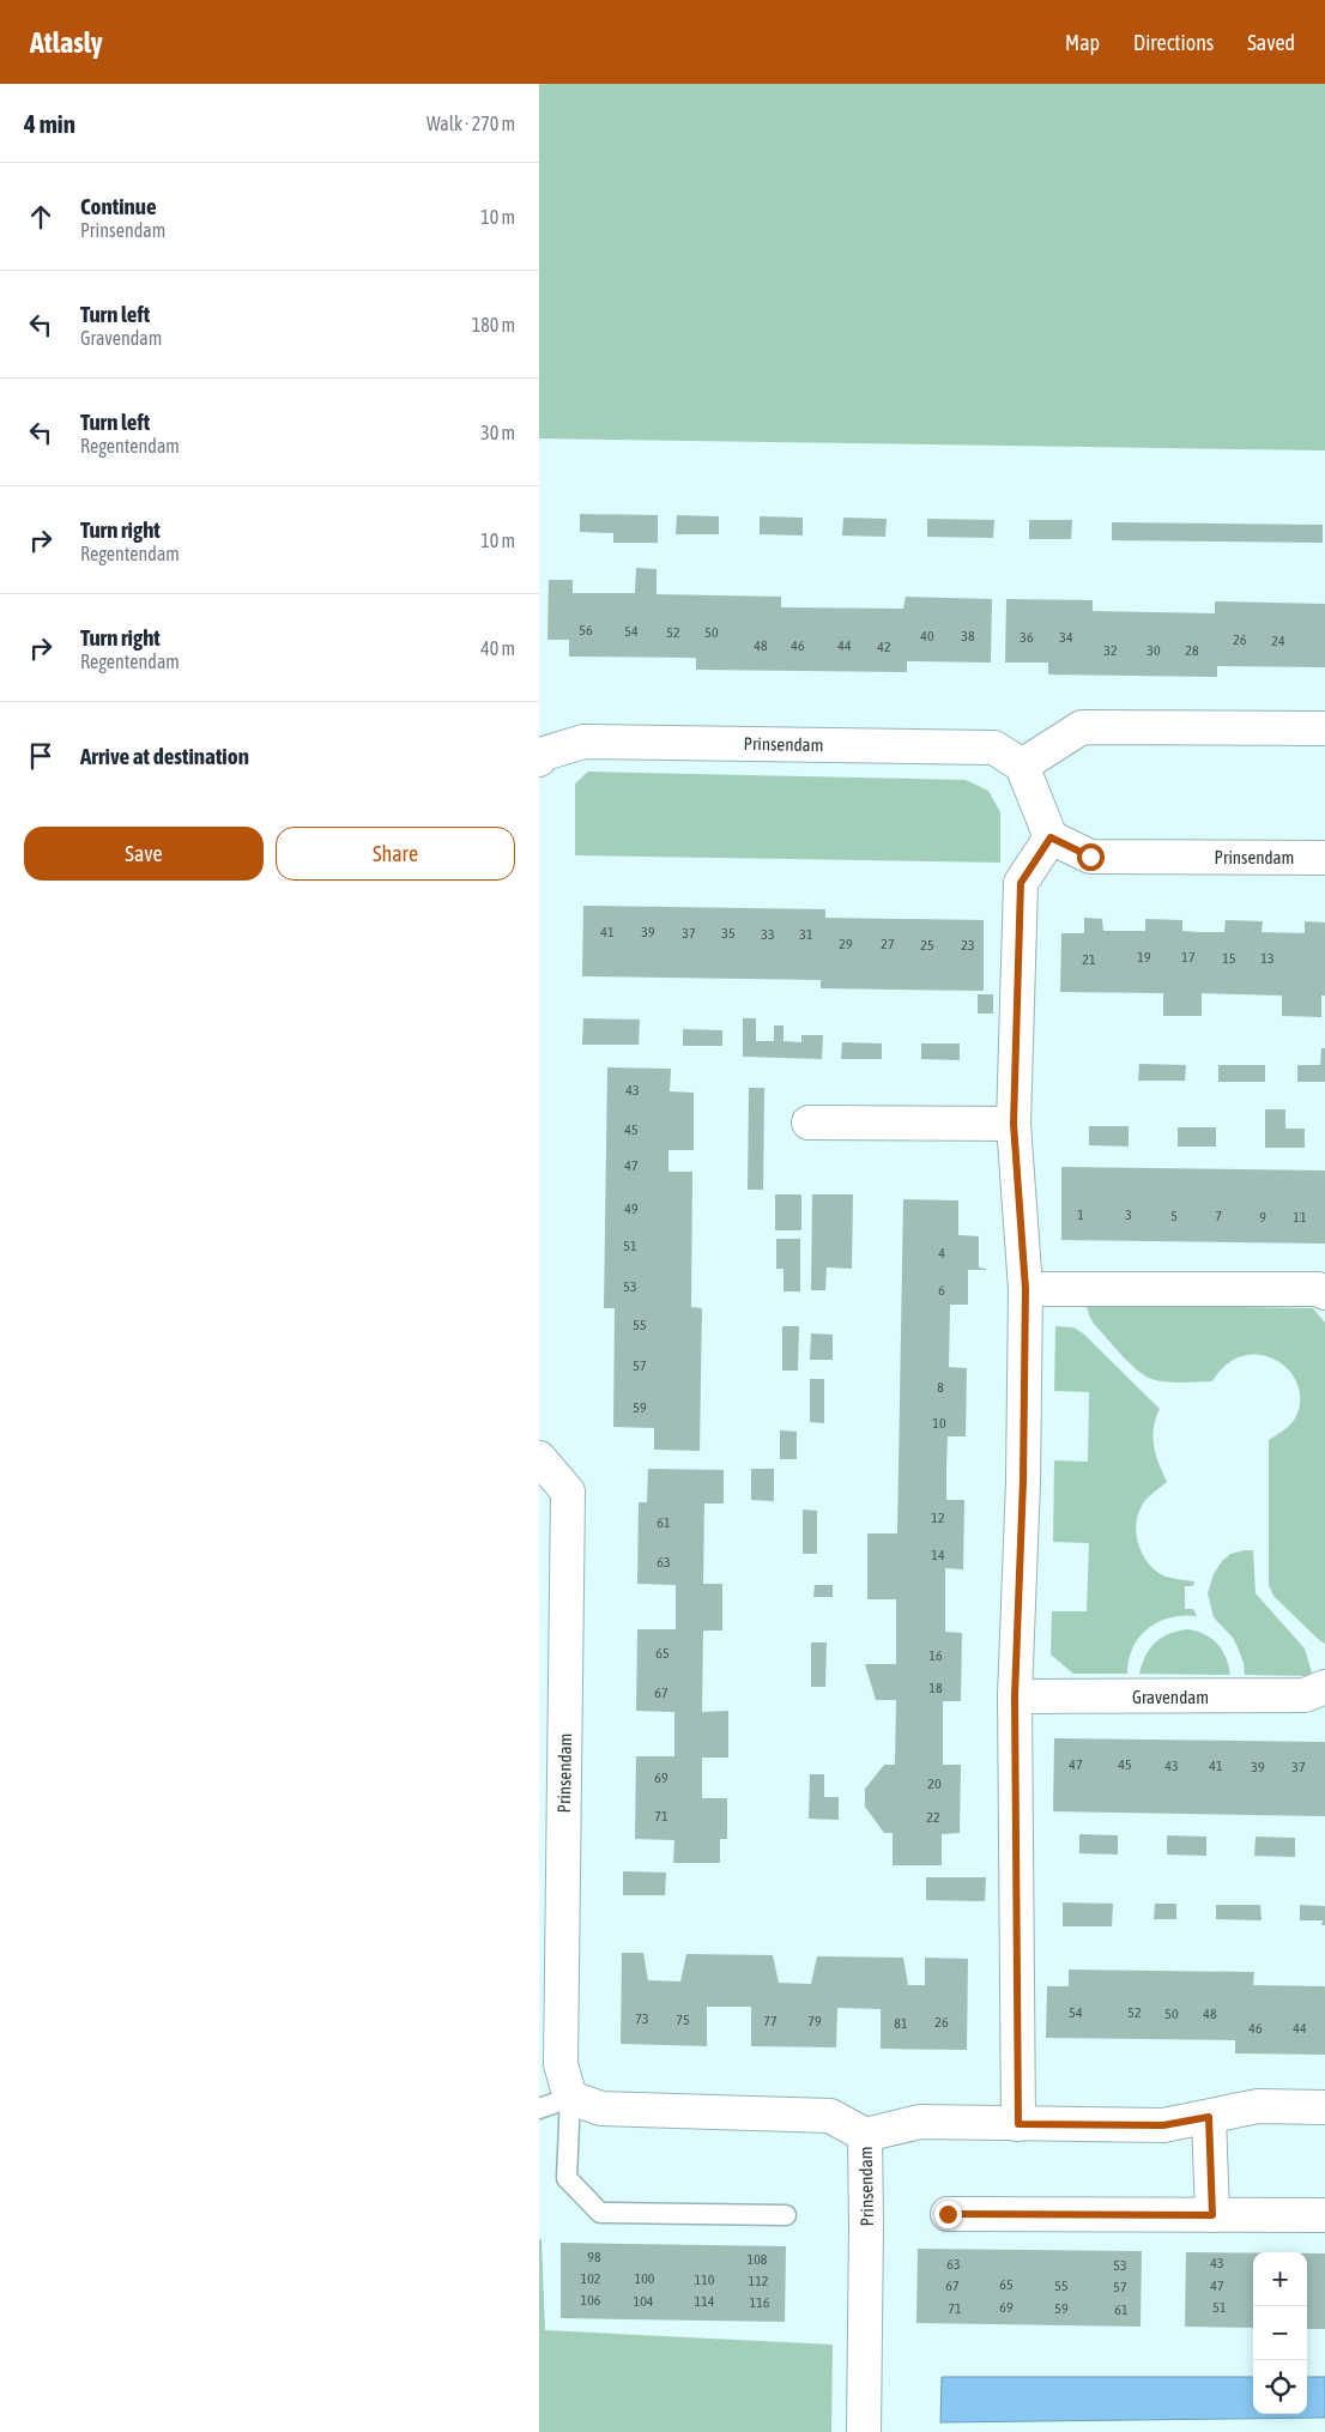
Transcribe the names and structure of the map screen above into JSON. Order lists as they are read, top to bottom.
{
  "streets": {
    "street": ["Prinsendam", "Gravendam"]
  },
  "house_numbers": [
    "56",
    "54",
    "52",
    "50",
    "40",
    "38",
    "36",
    "34",
    "26",
    "24",
    "48",
    "46",
    "44",
    "42",
    "32",
    "30",
    "28",
    "41",
    "39",
    "37",
    "35",
    "33",
    "31",
    "29",
    "27",
    "25",
    "23",
    "19",
    "17",
    "15",
    "13",
    "21",
    "43",
    "45",
    "47",
    "49",
    "1",
    "3",
    "5",
    "7",
    "9",
    "11",
    "51",
    "4",
    "53",
    "6",
    "55",
    "57",
    "8",
    "59",
    "10",
    "12",
    "61",
    "14",
    "63",
    "65",
    "16",
    "18",
    "67",
    "47",
    "45",
    "43",
    "41",
    "39",
    "37",
    "69",
    "20",
    "71",
    "22",
    "54",
    "52",
    "50",
    "48",
    "73",
    "75",
    "77",
    "79",
    "26",
    "81",
    "46",
    "44",
    "98",
    "108",
    "43",
    "63",
    "53",
    "102",
    "100",
    "110",
    "112",
    "65",
    "67",
    "55",
    "47",
    "57",
    "106",
    "104",
    "114",
    "116",
    "69",
    "51",
    "71",
    "59",
    "61"
  ],
  "page": {
    "header": "Atlasly",
    "nav": ["Map", "Directions", "Saved"],
    "heading": ["4 min", "Walk · 270 m"],
    "list": [
      ["Continue", "Prinsendam", "10 m"],
      ["Turn left", "Gravendam", "180 m"],
      ["Turn left", "Regentendam", "30 m"],
      ["Turn right", "Regentendam", "10 m"],
      ["Turn right", "Regentendam", "40 m"],
      "Arrive at destination"
    ],
    "buttons": ["Save", "Share"],
    "map_buttons": ["+", "−"]
  }
}
